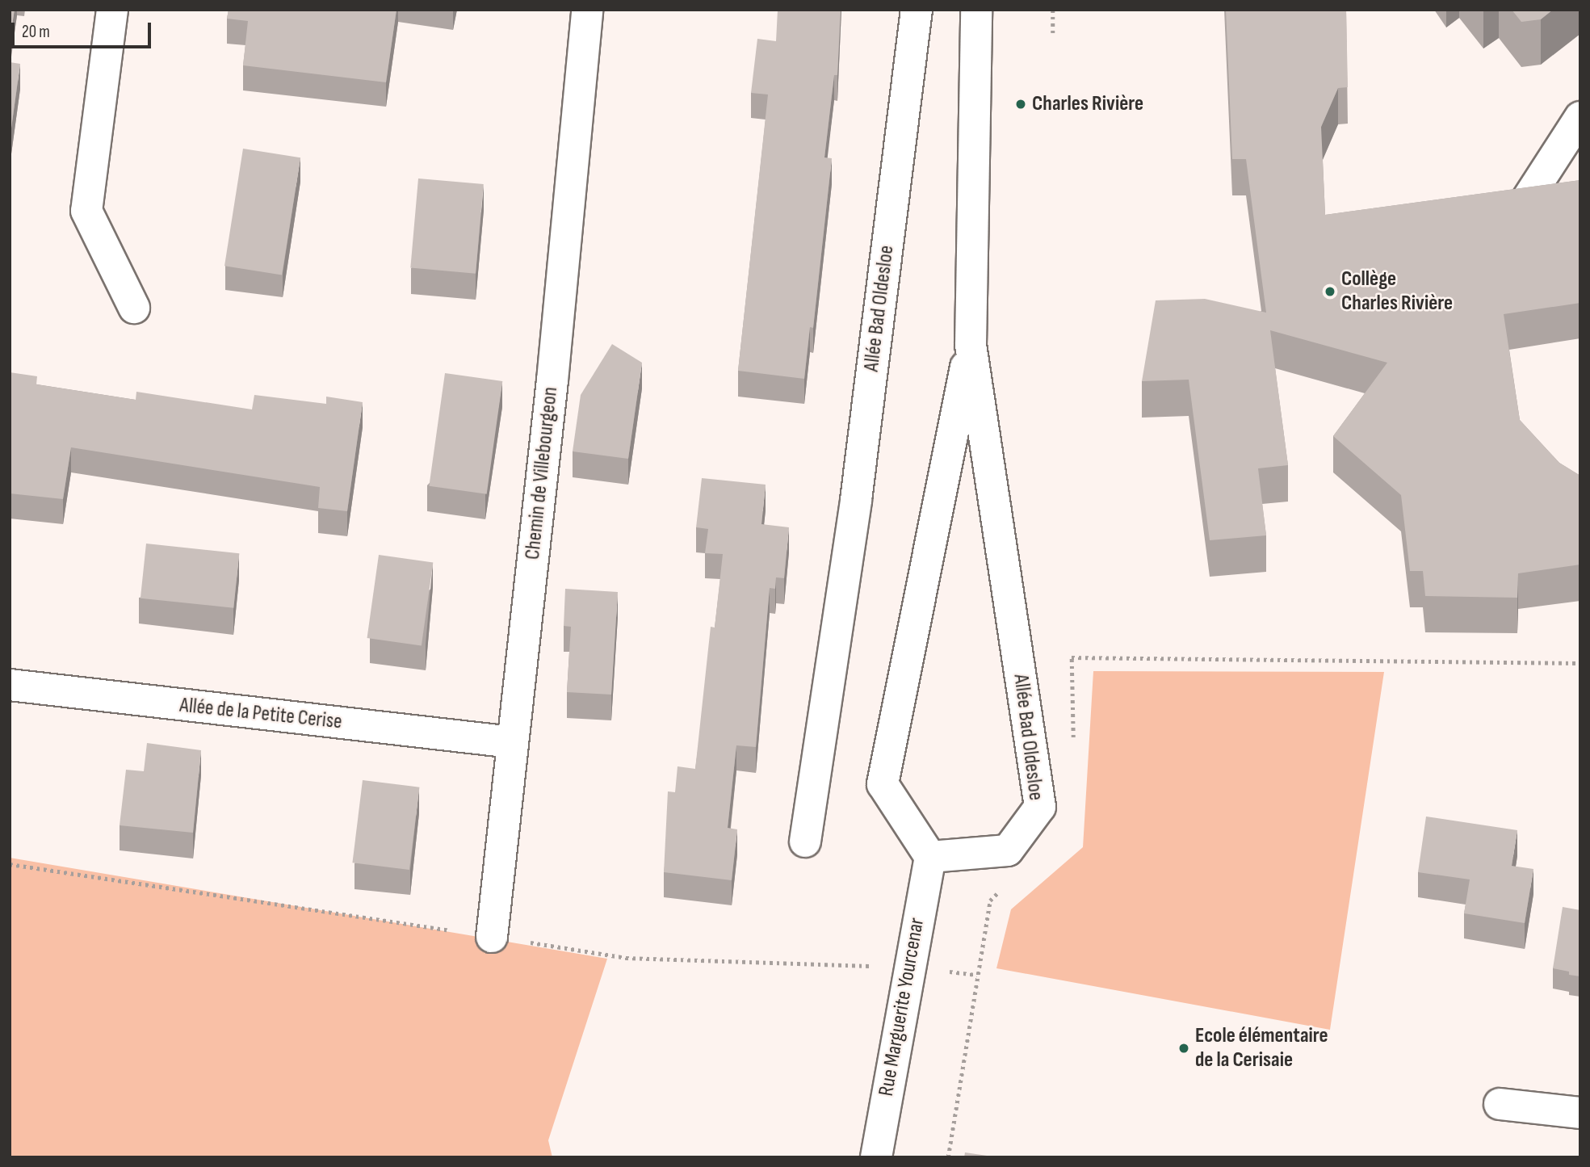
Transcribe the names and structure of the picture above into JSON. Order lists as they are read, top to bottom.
{
  "streets": {
    "street": [
      "Allée Bad Oldesloe",
      "Chemin de Villebourgeon",
      "Allée de la Petite Cerise",
      "Rue Marguerite Yourcenar"
    ]
  },
  "crossings": [
    ["Allée Bad Oldesloe", "Rue Marguerite Yourcenar"],
    ["Chemin de Villebourgeon", "Allée de la Petite Cerise"]
  ],
  "places": ["Charles Rivière", "Collège Charles Rivière", "Ecole élémentaire de la Cerisaie"],
  "scale_bar": "20 m"
}
